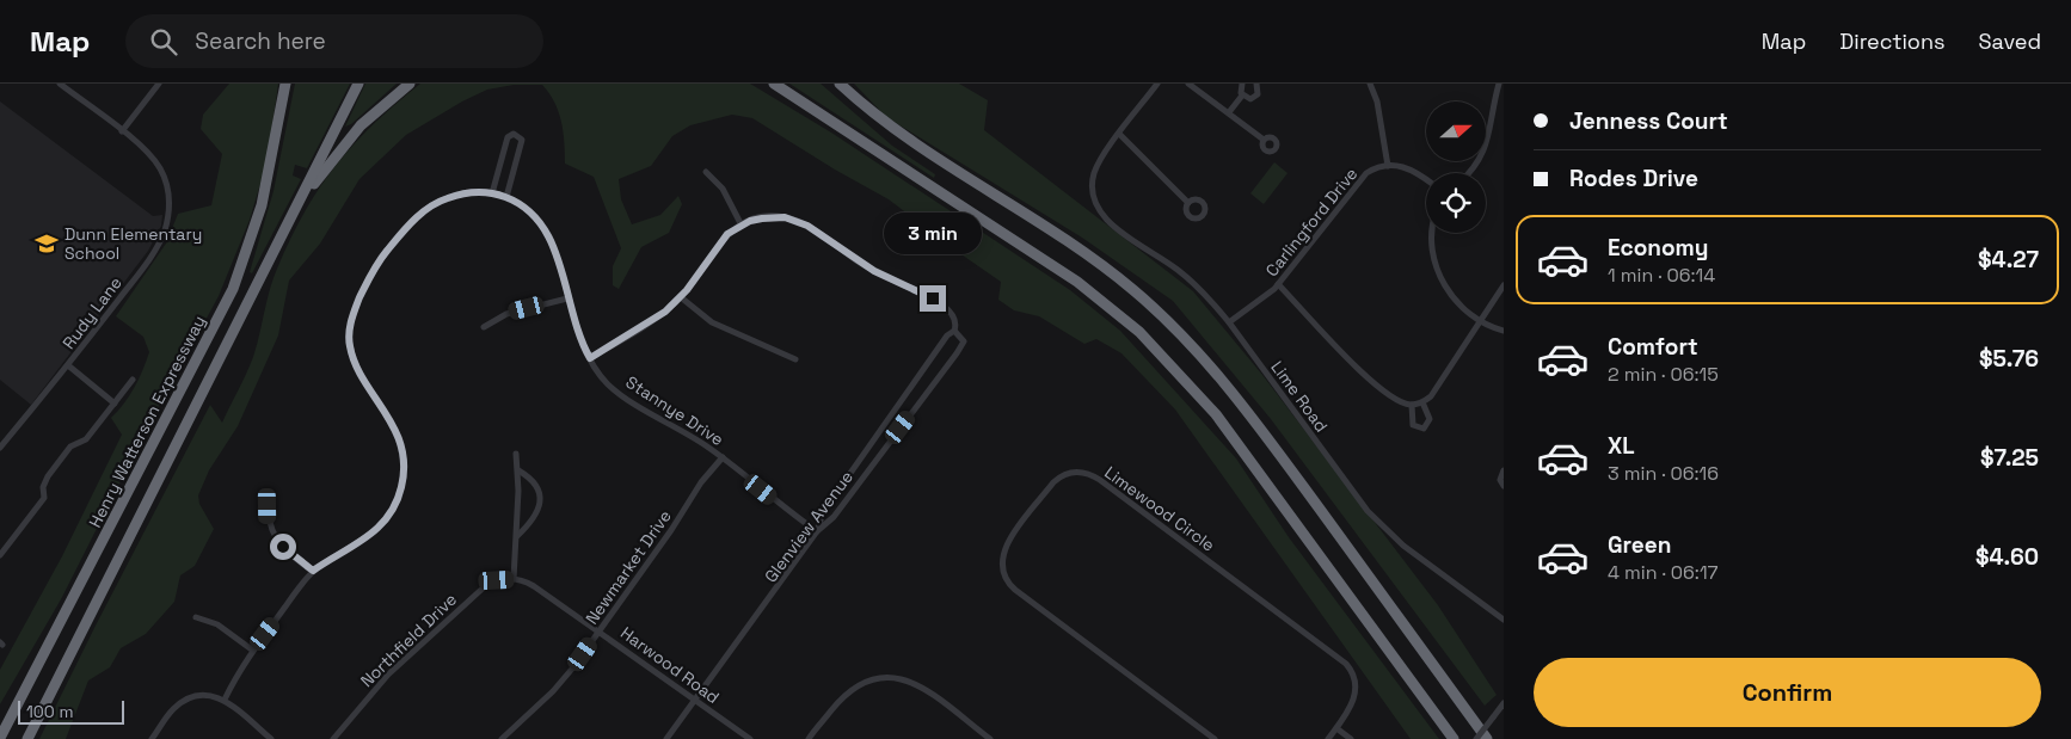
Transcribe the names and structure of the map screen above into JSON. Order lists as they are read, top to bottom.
{
  "streets": {
    "highway": ["Henry Watterson Expressway"],
    "street": [
      "Carlingford Drive",
      "Rudy Lane",
      "Lime Road",
      "Stannye Drive",
      "Limewood Circle",
      "Glenview Avenue",
      "Newmarket Drive",
      "Northfield Drive",
      "Harwood Road"
    ]
  },
  "crossings": [
    ["Carlingford Drive", "Lime Road"],
    ["Stannye Drive", "Glenview Avenue"],
    ["Stannye Drive", "Newmarket Drive"],
    ["Glenview Avenue", "Harwood Road"],
    ["Newmarket Drive", "Harwood Road"],
    ["Northfield Drive", "Harwood Road"]
  ],
  "places": {
    "school or university": ["Dunn Elementary School"]
  },
  "scale_bar": "100 m",
  "north": "right",
  "page": {
    "header": "Map",
    "search": "Search here",
    "nav": ["Map", "Directions", "Saved"],
    "banner": ["Jenness Court", "Rodes Drive"],
    "bubble": "3 min",
    "list": [
      {
        "name": "Economy",
        "note": "1 min · 06:14",
        "value": "$4.27"
      },
      {
        "name": "Comfort",
        "note": "2 min · 06:15",
        "value": "$5.76"
      },
      {
        "name": "XL",
        "note": "3 min · 06:16",
        "value": "$7.25"
      },
      {
        "name": "Green",
        "note": "4 min · 06:17",
        "value": "$4.60"
      }
    ],
    "buttons": "Confirm",
    "scale": "100 m"
  }
}
